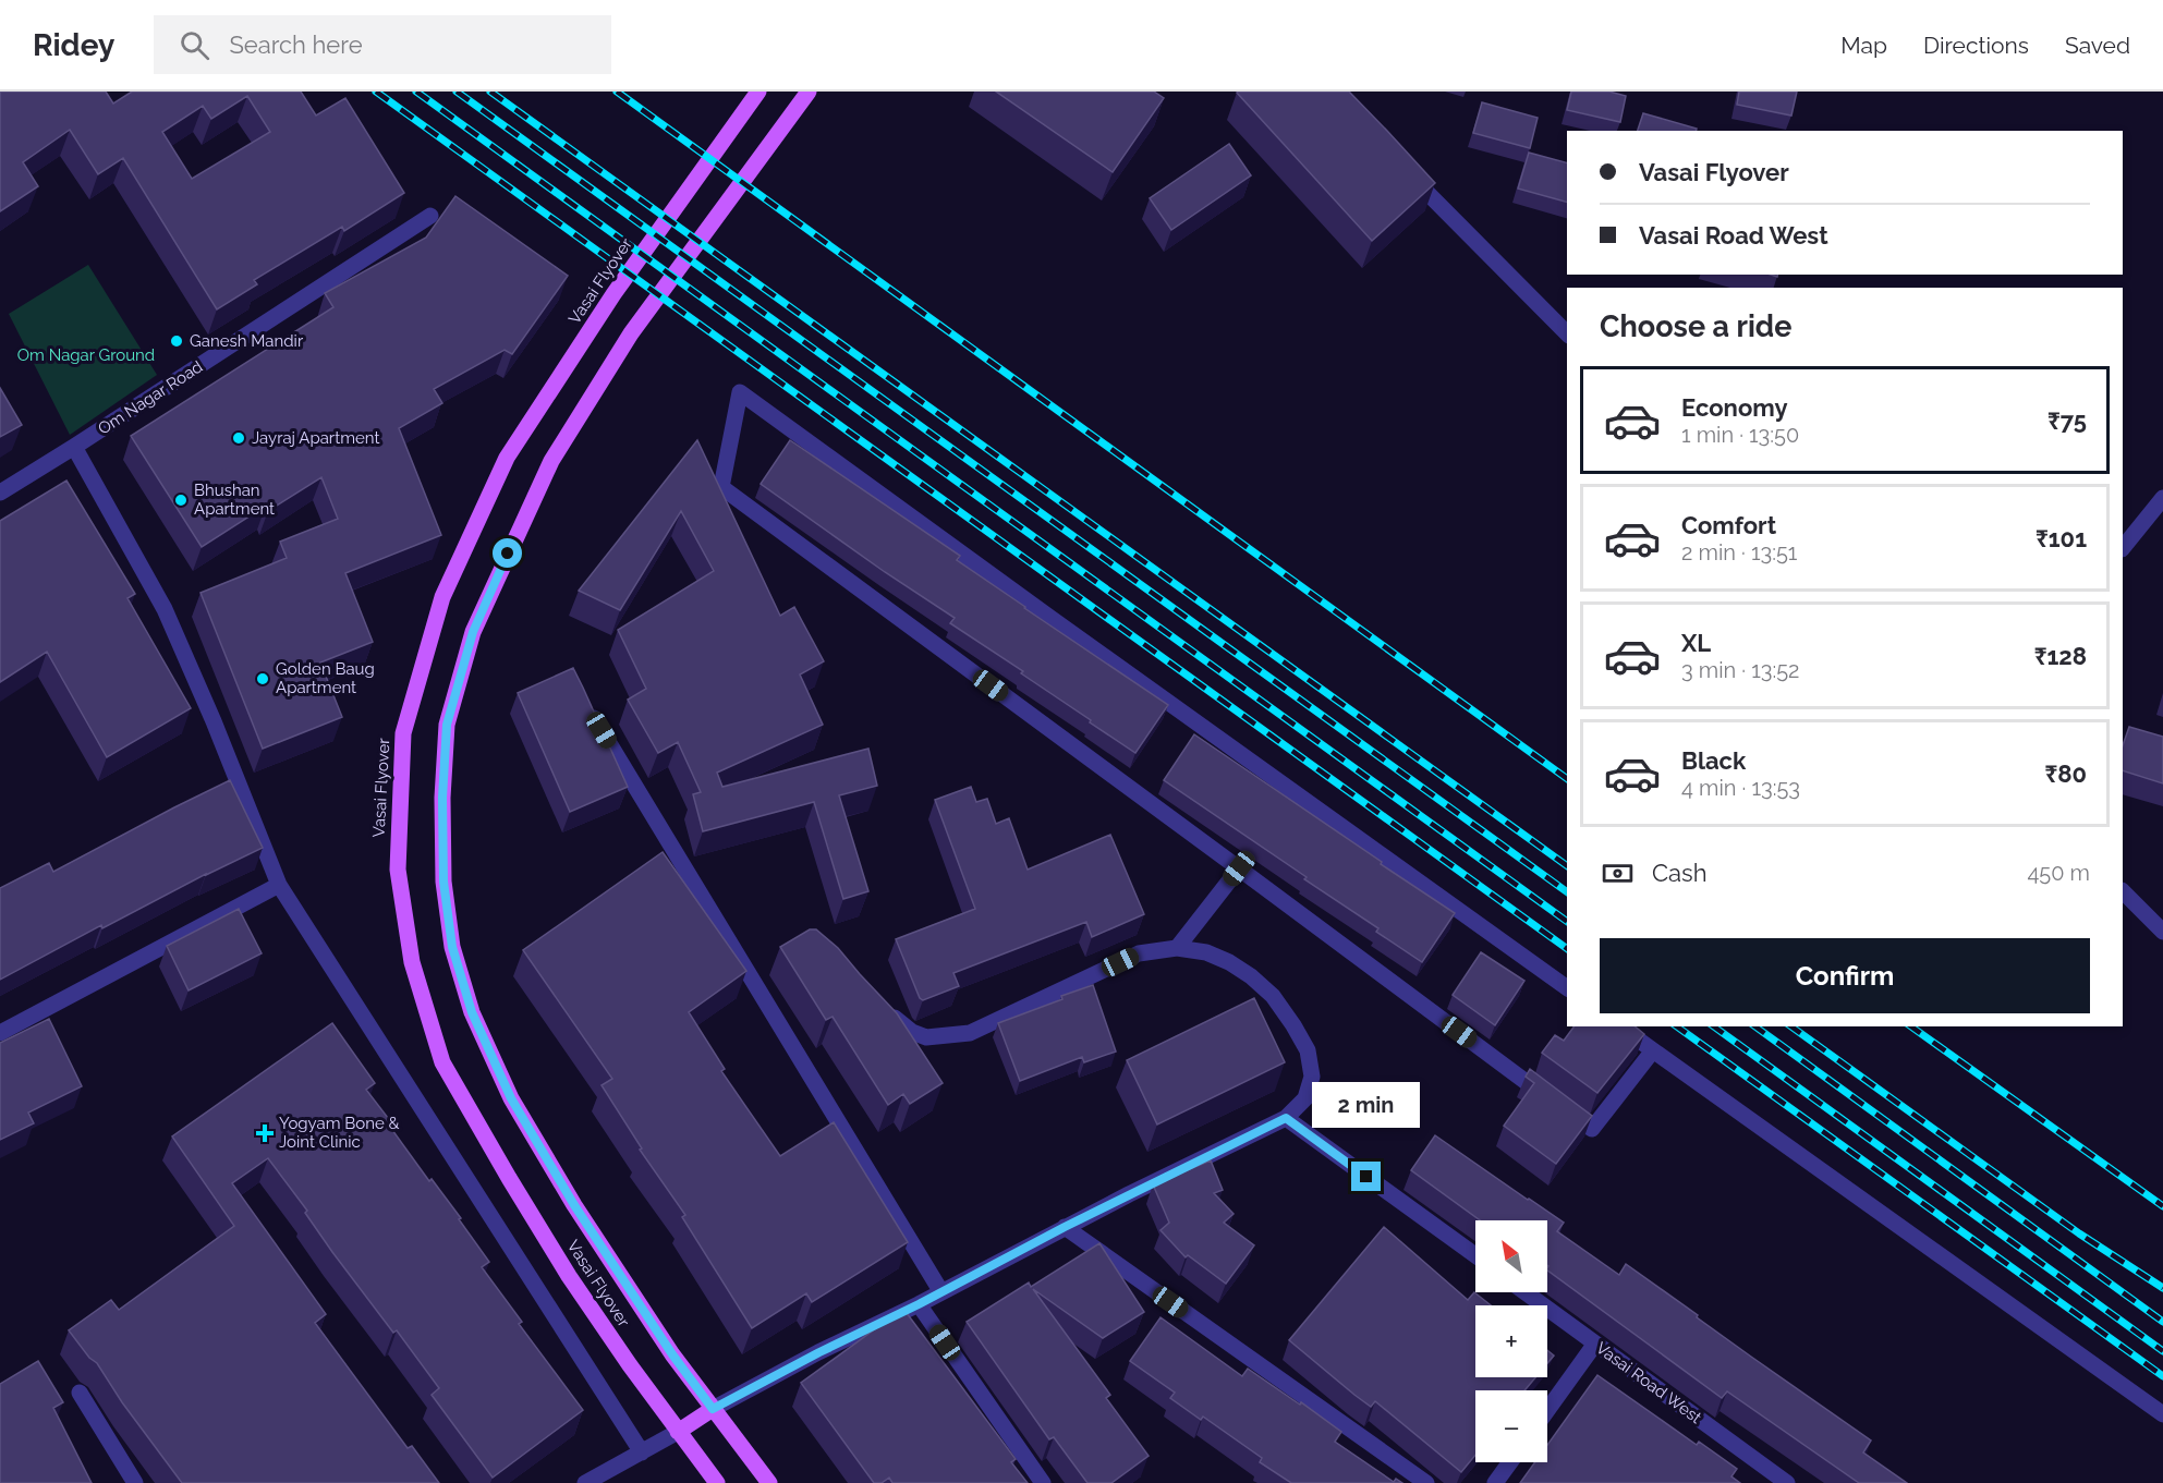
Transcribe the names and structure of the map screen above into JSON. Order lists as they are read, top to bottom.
{
  "streets": {
    "main road": ["Vasai Flyover"],
    "street": ["Om Nagar Road", "Vasai Road West"]
  },
  "parks": ["Om Nagar Ground"],
  "places": {
    "other": [
      "Ganesh Mandir",
      "Jayraj Apartment",
      "Bhushan Apartment",
      "Golden Baug Apartment"
    ],
    "health": ["Yogyam Bone & Joint Clinic"]
  },
  "north": "top left",
  "page": {
    "header": "Ridey",
    "search": "Search here",
    "nav": ["Map", "Directions", "Saved"],
    "banner": ["Vasai Flyover", "Vasai Road West"],
    "heading": "Choose a ride",
    "list": [
      {
        "name": "Economy",
        "note": "1 min · 13:50",
        "value": "₹75"
      },
      {
        "name": "Comfort",
        "note": "2 min · 13:51",
        "value": "₹101"
      },
      {
        "name": "XL",
        "note": "3 min · 13:52",
        "value": "₹128"
      },
      {
        "name": "Black",
        "note": "4 min · 13:53",
        "value": "₹80"
      }
    ],
    "pay": ["Cash", "450 m"],
    "buttons": "Confirm",
    "bubble": "2 min",
    "map_buttons": ["+", "−"]
  }
}
